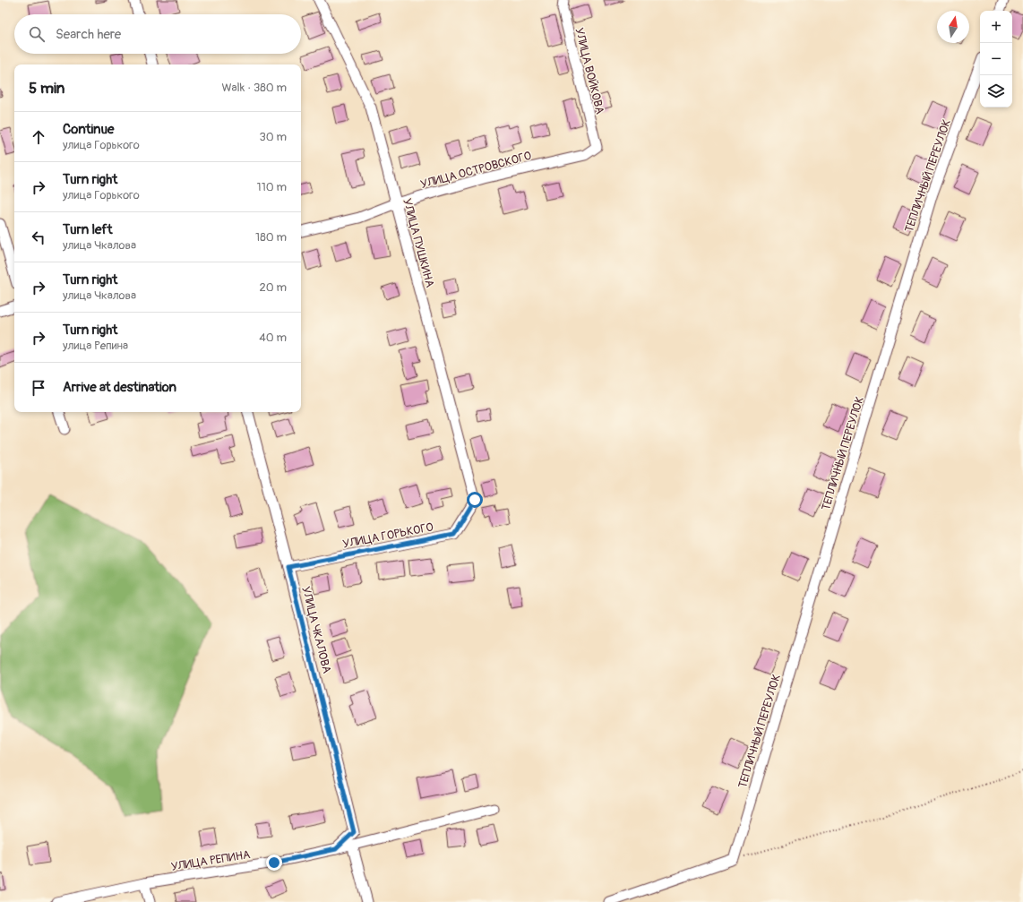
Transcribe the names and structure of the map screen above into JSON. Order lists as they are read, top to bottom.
{
  "streets": {
    "street": [
      "УЛИЦА ВОЙКОВА",
      "УЛИЦА ОСТРОВСКОГО",
      "ТЕПЛИЧНЫЙ ПЕРЕУЛОК",
      "УЛИЦА ПУШКИНА",
      "УЛИЦА ГОРЬКОГО",
      "УЛИЦА ЧКАЛОВА",
      "УЛИЦА РЕПИНА"
    ]
  },
  "crossings": [
    ["УЛИЦА ВОЙКОВА", "УЛИЦА ОСТРОВСКОГО"],
    ["УЛИЦА ОСТРОВСКОГО", "УЛИЦА ПУШКИНА"],
    ["УЛИЦА ПУШКИНА", "УЛИЦА ГОРЬКОГО"],
    ["УЛИЦА ГОРЬКОГО", "УЛИЦА ЧКАЛОВА"],
    ["УЛИЦА ЧКАЛОВА", "УЛИЦА РЕПИНА"]
  ],
  "north": "top",
  "page": {
    "map_buttons": ["+", "−"],
    "search": "Search here",
    "heading": ["5 min", "Walk · 380 m"],
    "list": [
      ["Continue", "улица Горького", "30 m"],
      ["Turn right", "улица Горького", "110 m"],
      ["Turn left", "улица Чкалова", "180 m"],
      ["Turn right", "улица Чкалова", "20 m"],
      ["Turn right", "улица Репина", "40 m"],
      "Arrive at destination"
    ]
  }
}
